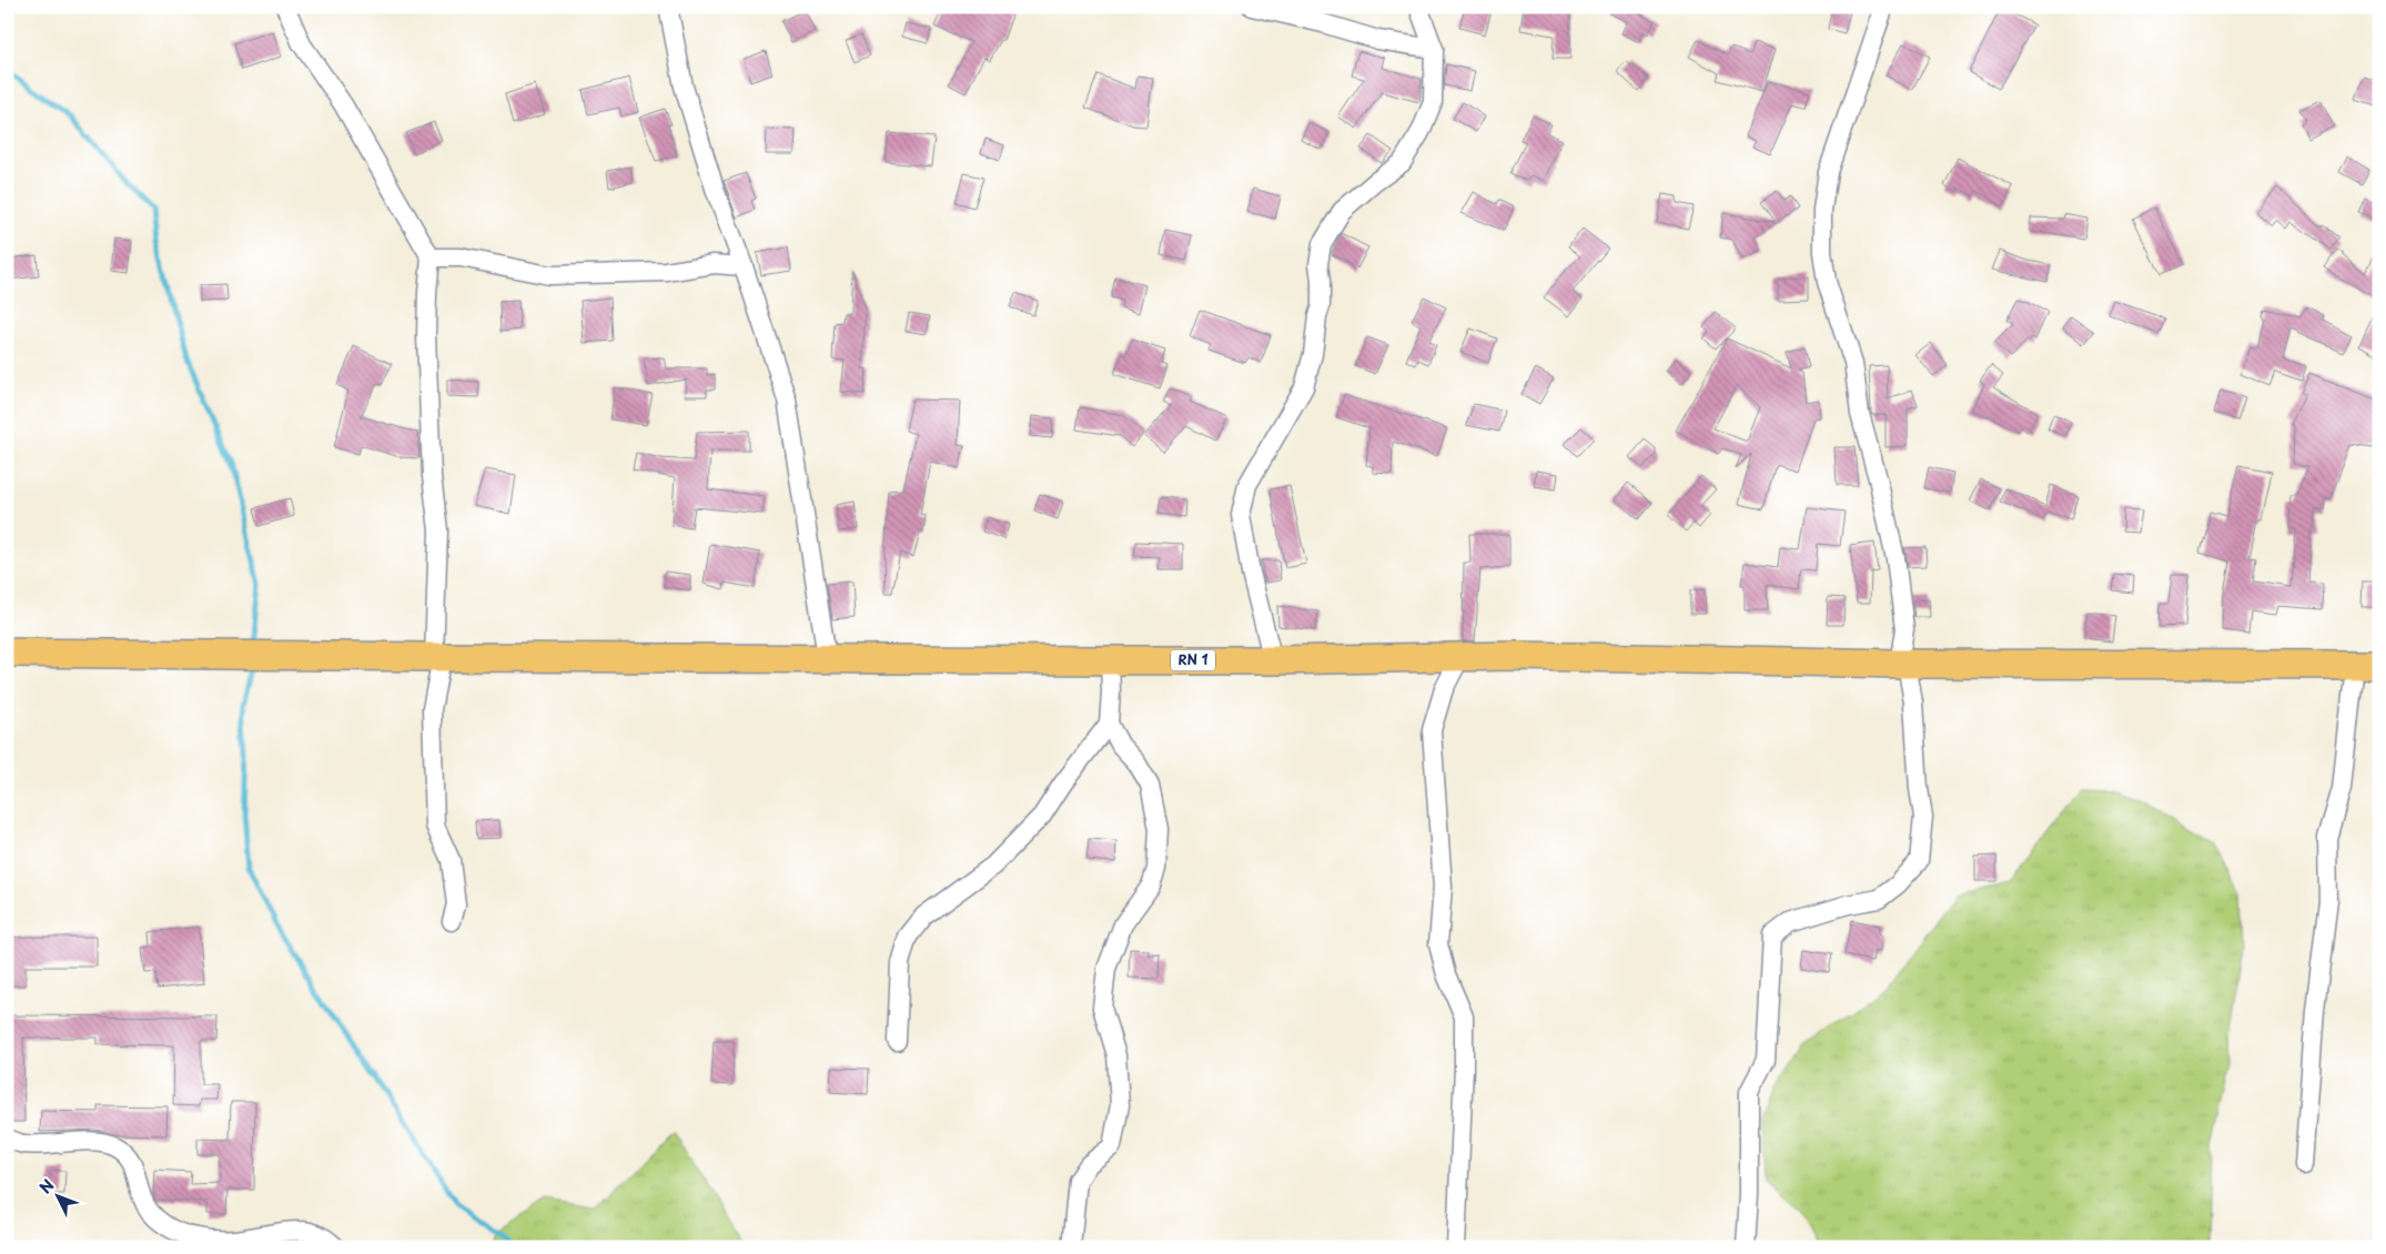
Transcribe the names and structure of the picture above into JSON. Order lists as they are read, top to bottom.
{
  "streets": {
    "main road": ["RN 1"]
  },
  "north": "top left"
}
